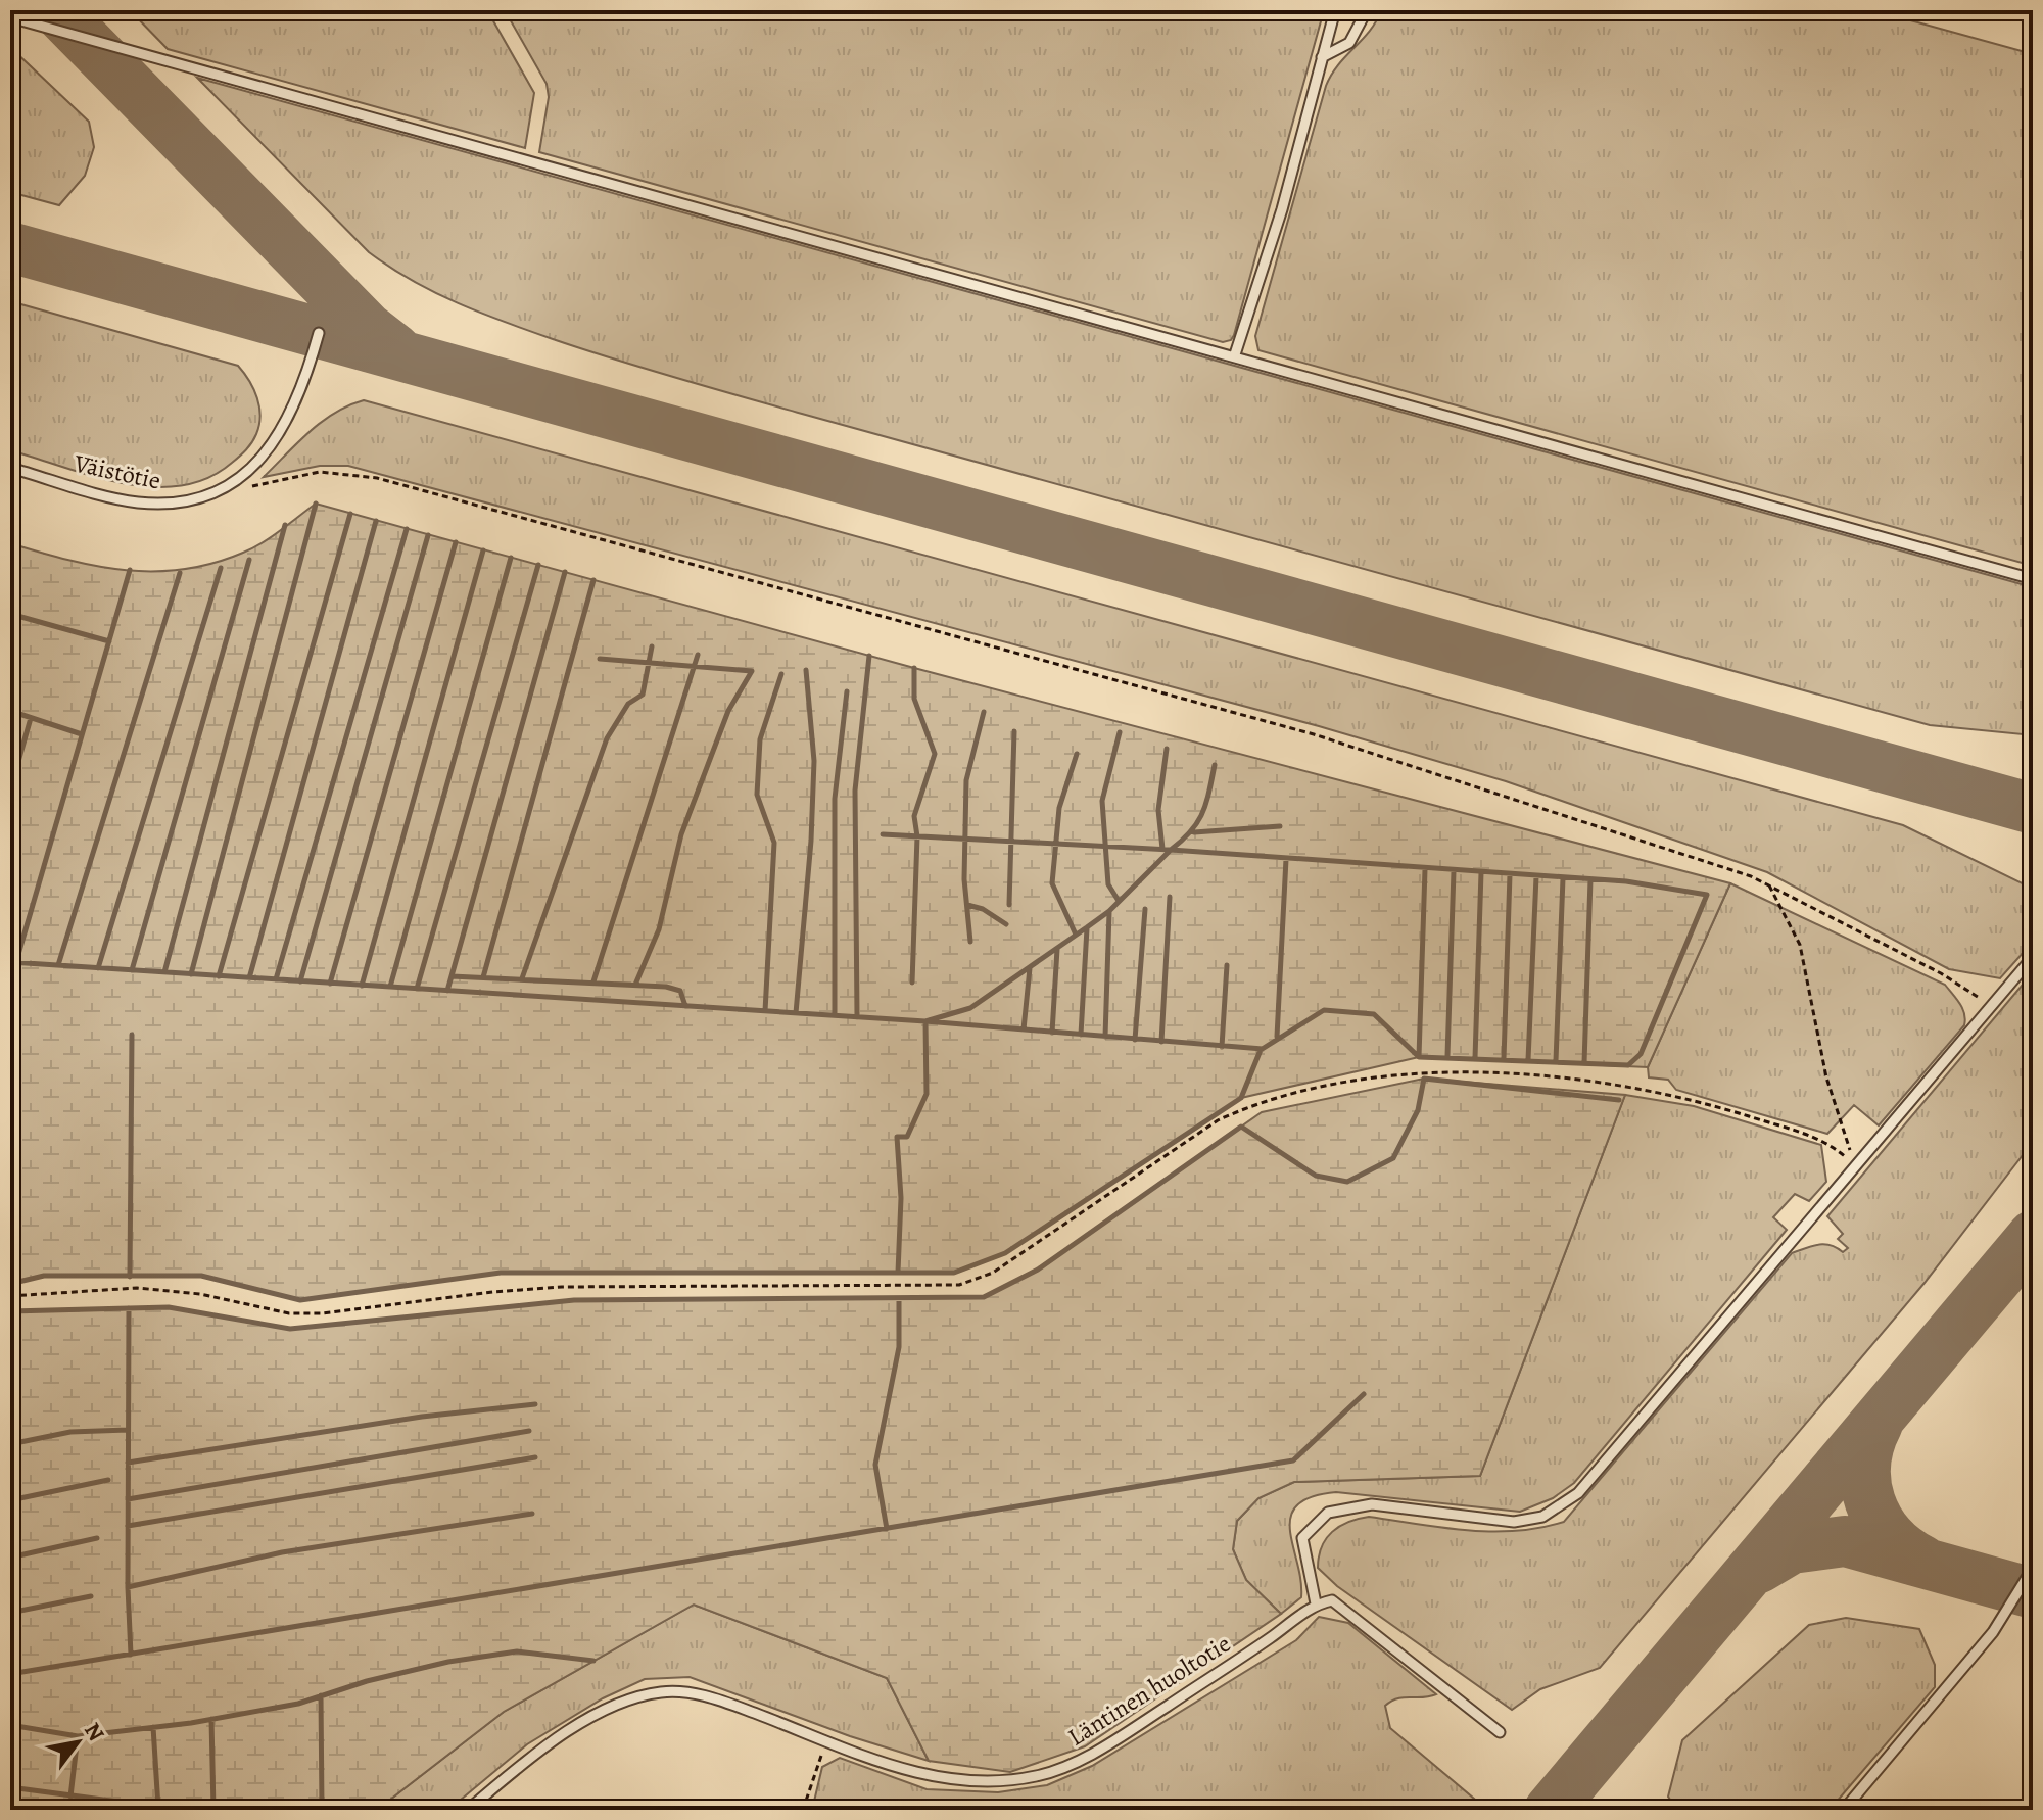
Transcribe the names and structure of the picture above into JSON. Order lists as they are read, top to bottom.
{
  "streets": {
    "lane": ["Väistötie", "Läntinen huoltotie"]
  },
  "north": "top right"
}
